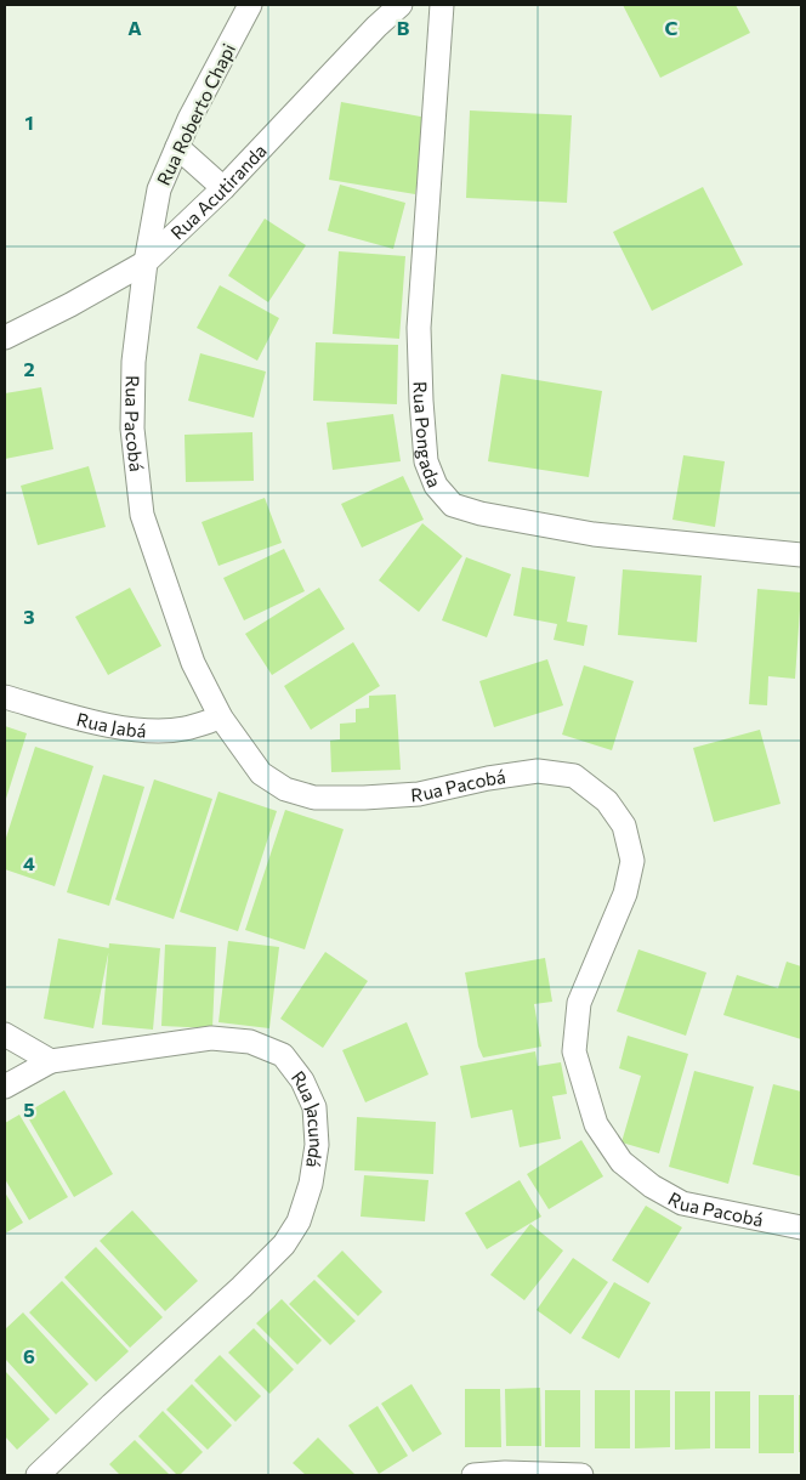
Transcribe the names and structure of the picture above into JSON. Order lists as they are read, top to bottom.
{
  "streets": {
    "street": [
      "Rua Roberto Chapi",
      "Rua Acutiranda",
      "Rua Pacobá",
      "Rua Pongada",
      "Rua Jabá",
      "Rua Jacundá"
    ]
  },
  "crossings": [
    ["Rua Roberto Chapi", "Rua Acutiranda"],
    ["Rua Roberto Chapi", "Rua Pacobá"],
    ["Rua Acutiranda", "Rua Pacobá"],
    ["Rua Pacobá", "Rua Jabá"]
  ],
  "grid": {
    "columns": ["A", "B", "C"],
    "rows": [
      "1",
      "2",
      "3",
      "4",
      "5",
      "6"
    ]
  }
}
